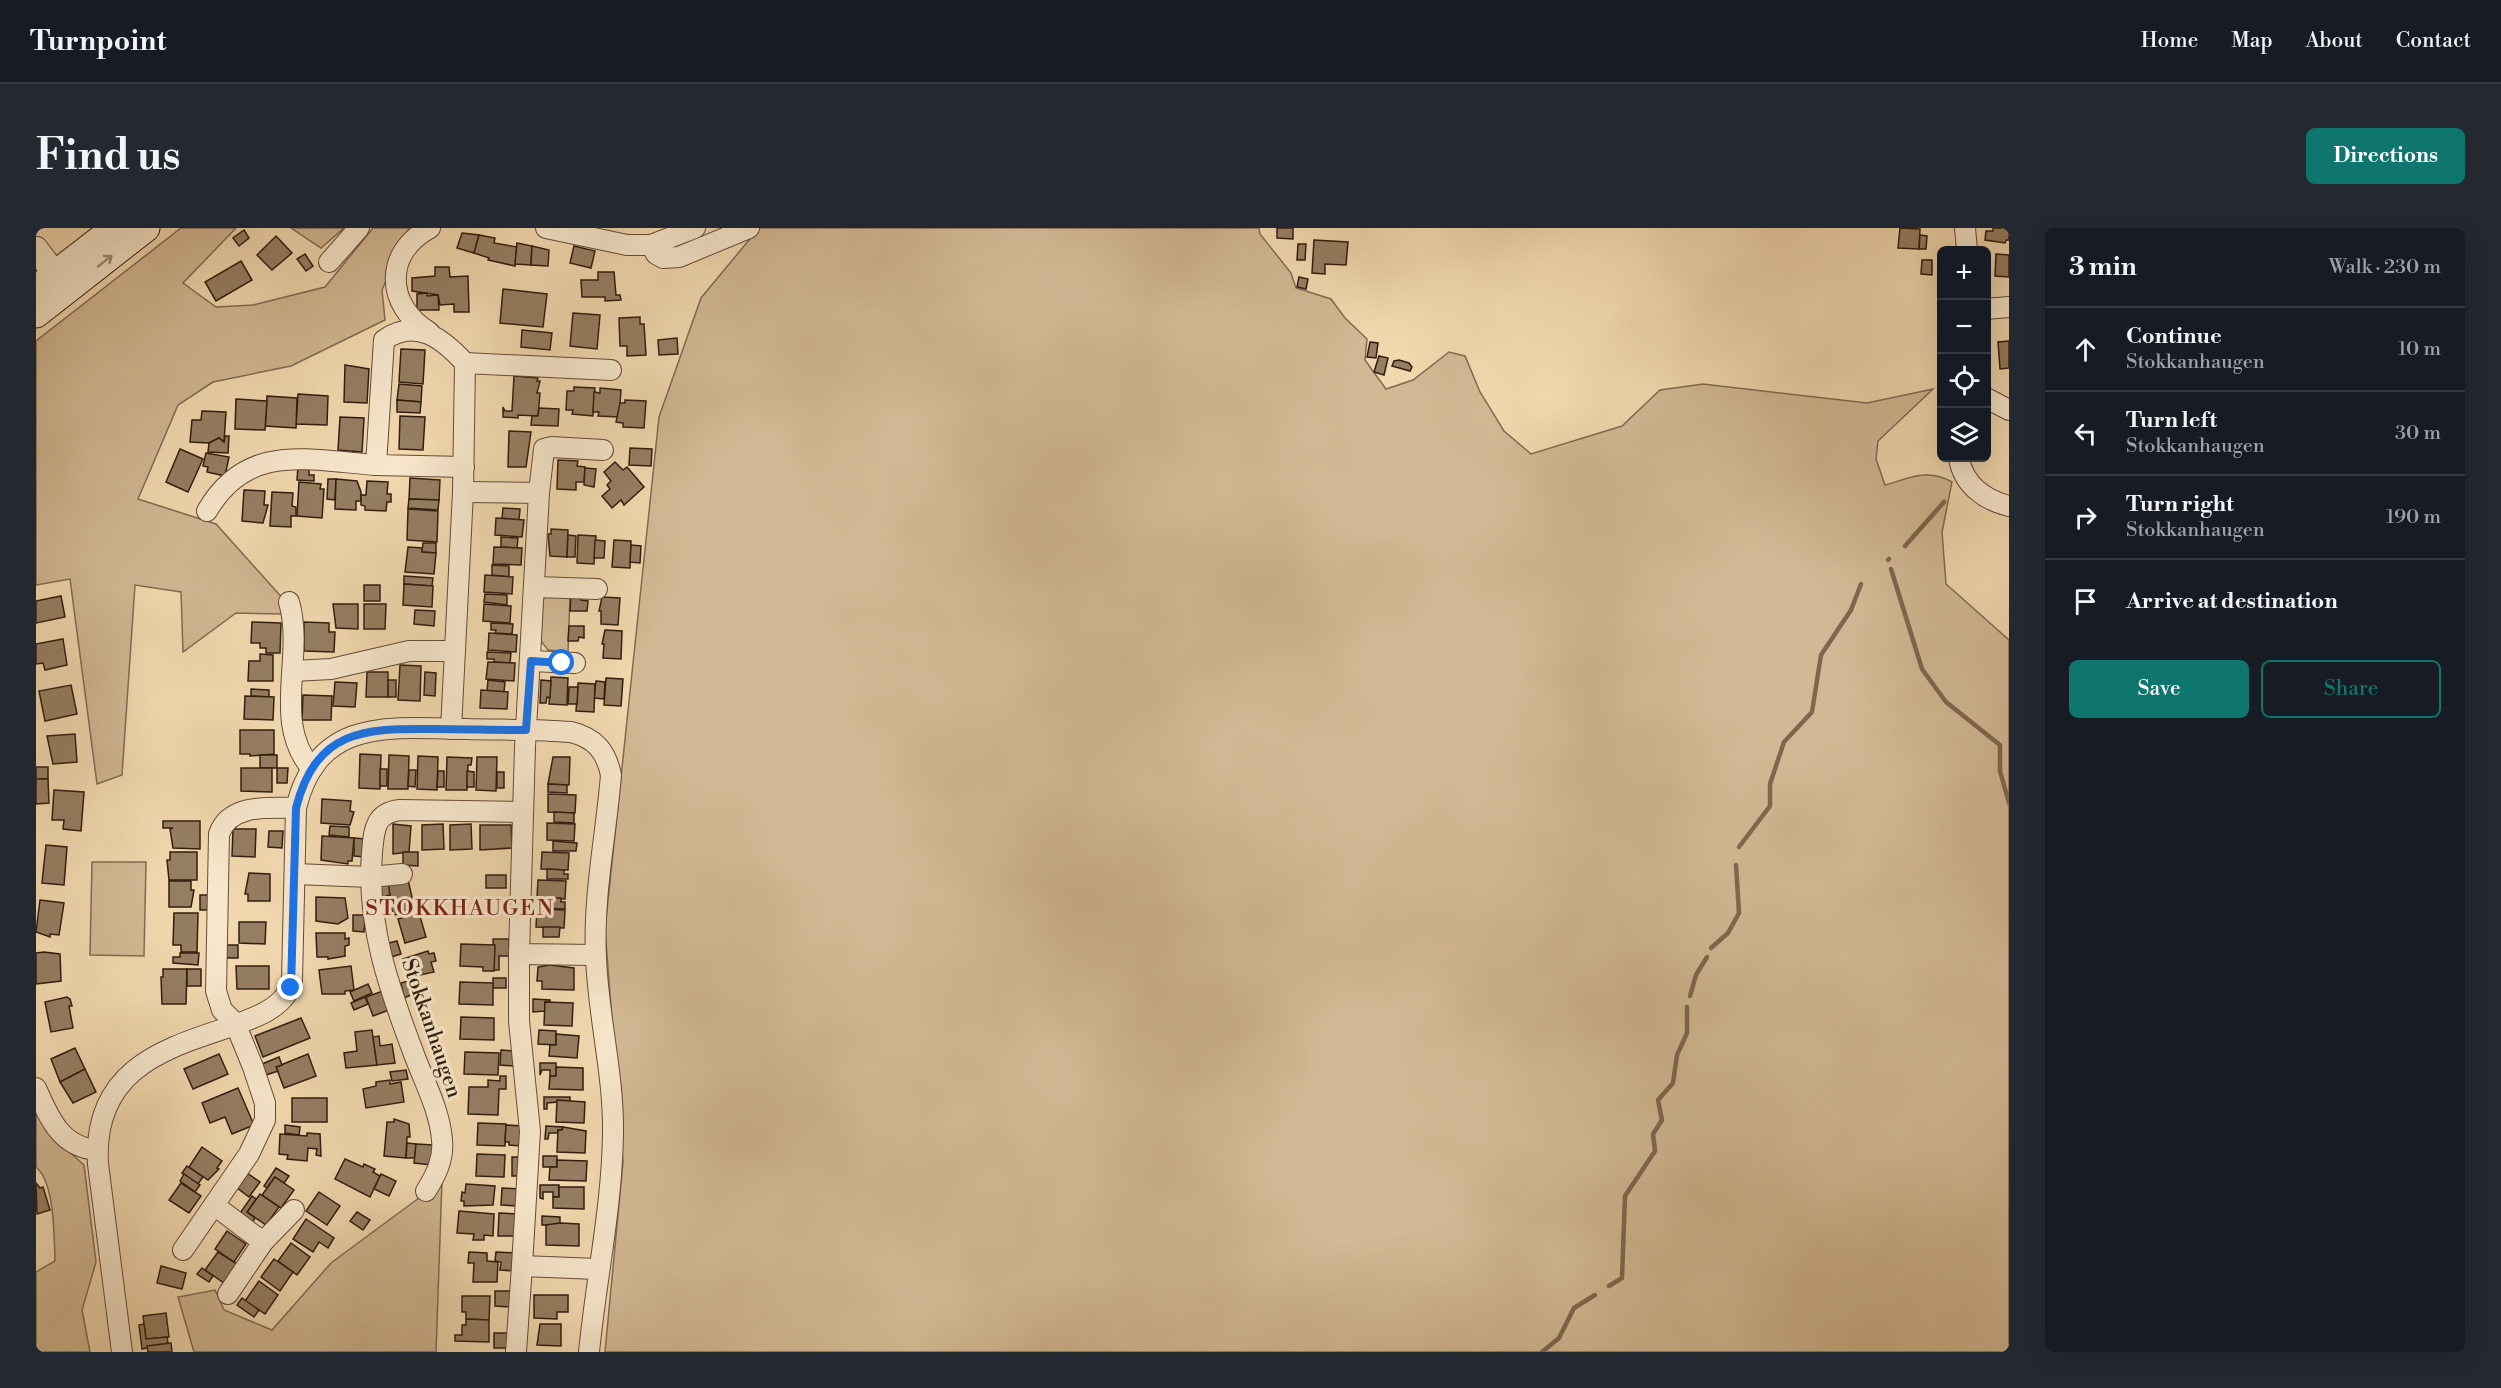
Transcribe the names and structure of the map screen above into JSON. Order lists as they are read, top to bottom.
{
  "streets": {
    "street": ["Stokkanhaugen"]
  },
  "districts": ["STOKKHAUGEN"],
  "page": {
    "header": "Turnpoint",
    "nav": [
      "Home",
      "Map",
      "About",
      "Contact"
    ],
    "buttons": [
      "Directions",
      ["Save", "Share"]
    ],
    "title": "Find us",
    "heading": ["3 min", "Walk · 230 m"],
    "map_buttons": ["+", "−"],
    "list": [
      ["Continue", "Stokkanhaugen", "10 m"],
      ["Turn left", "Stokkanhaugen", "30 m"],
      ["Turn right", "Stokkanhaugen", "190 m"],
      "Arrive at destination"
    ]
  }
}
